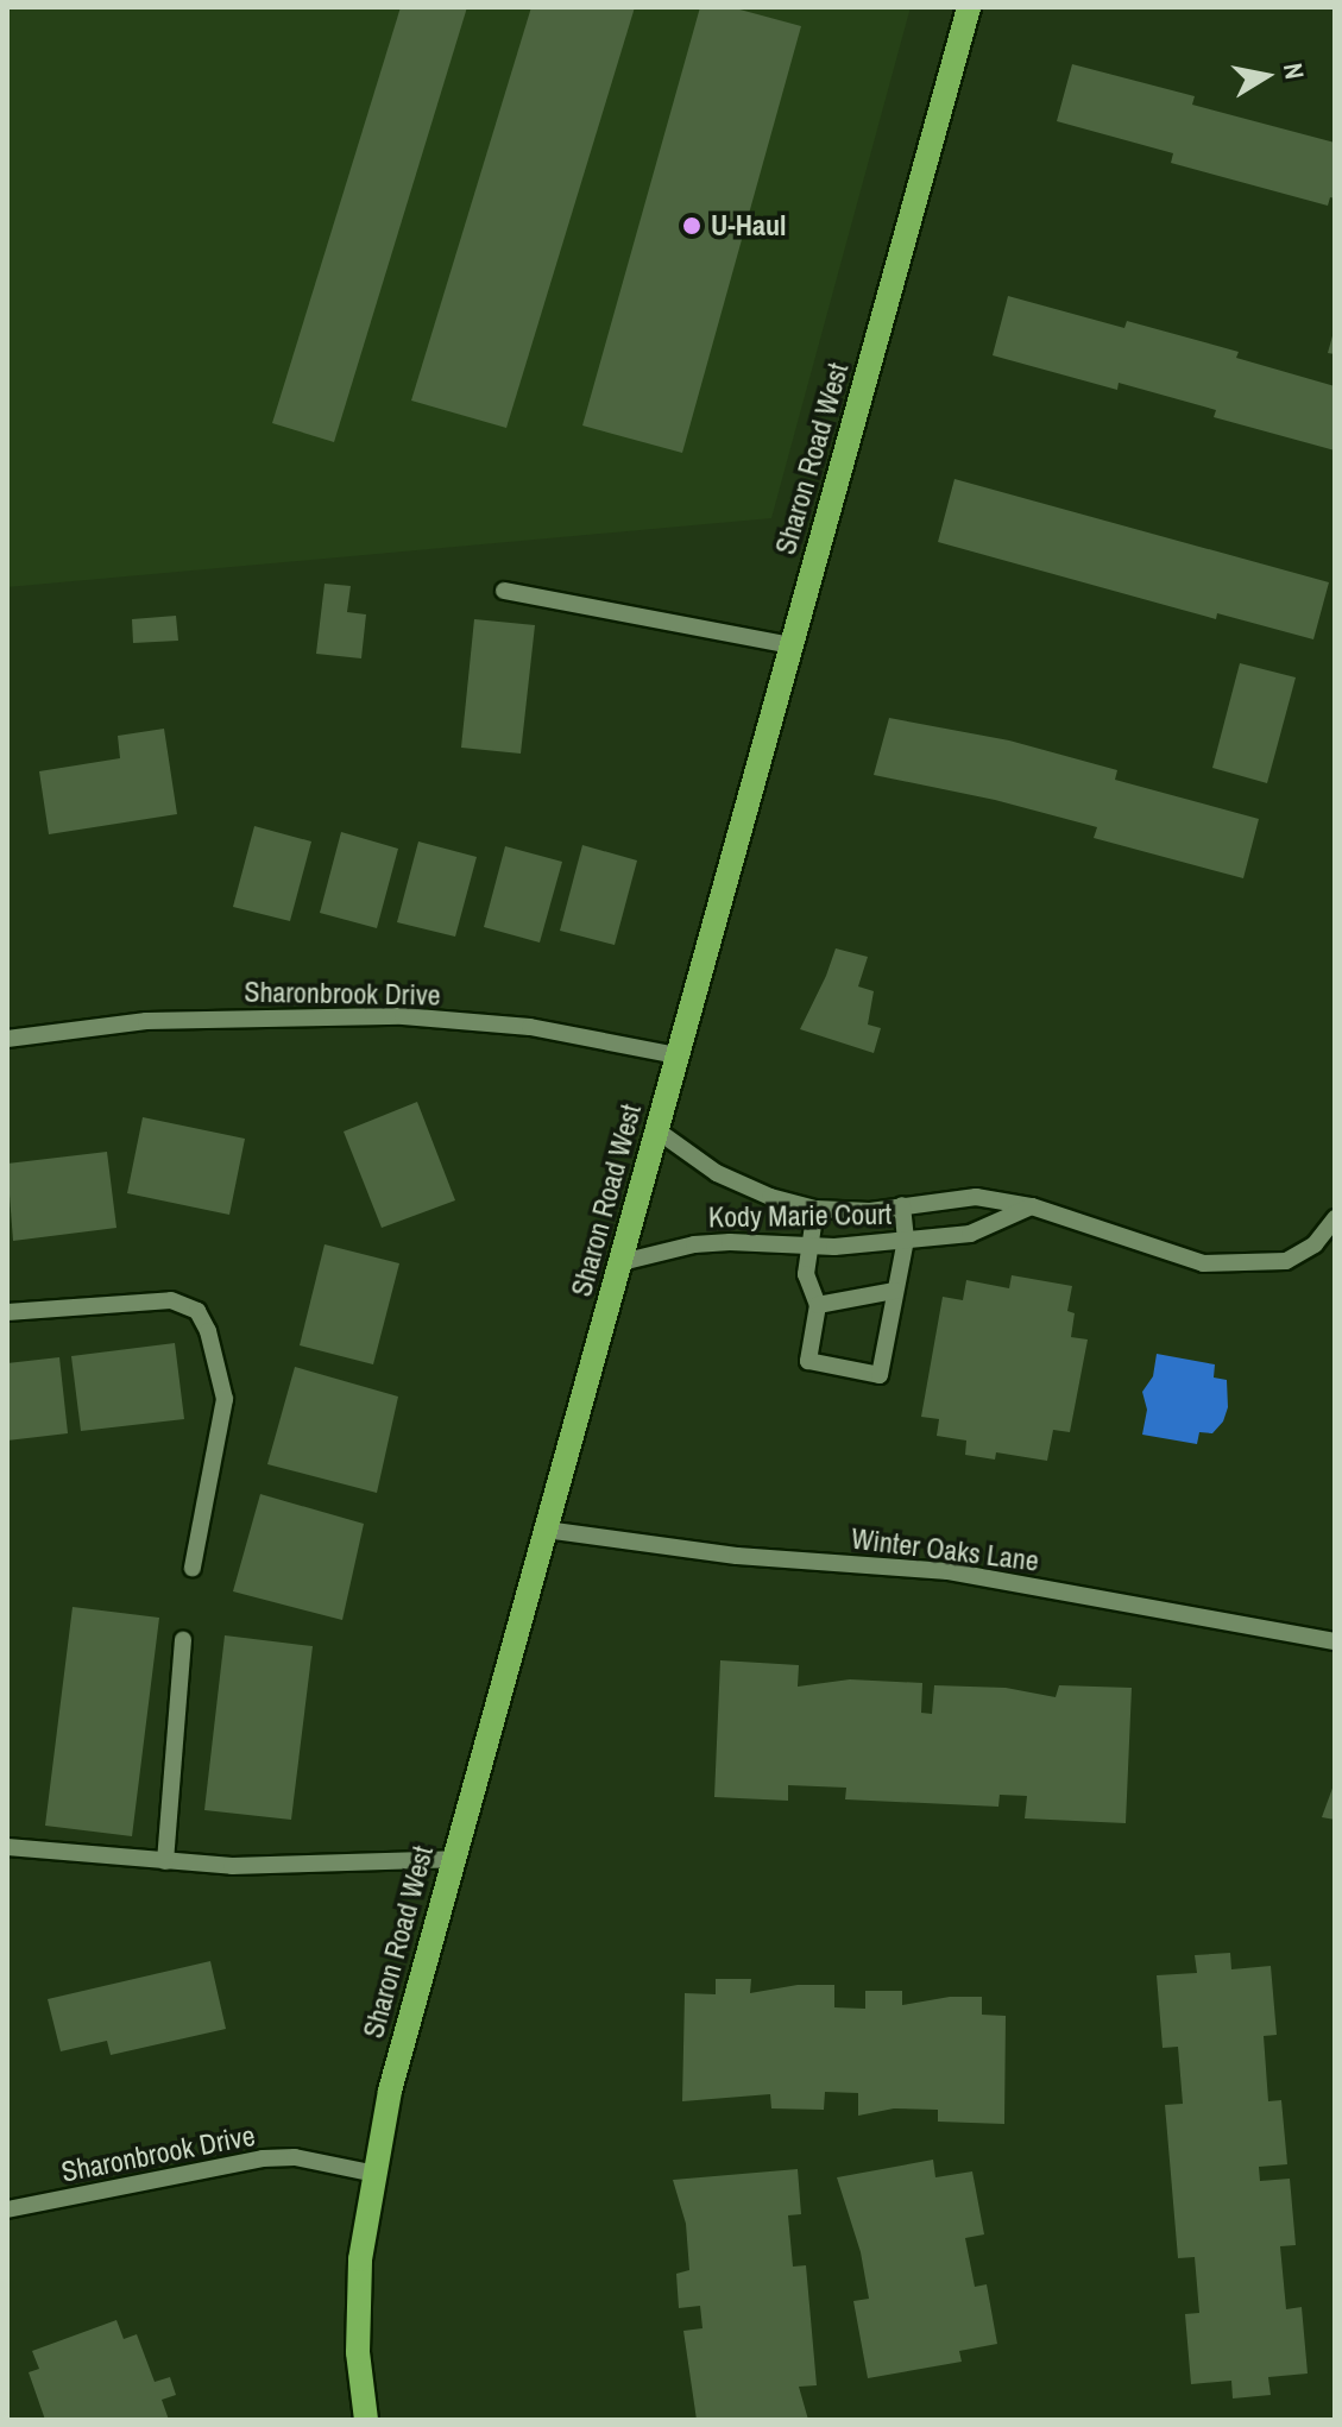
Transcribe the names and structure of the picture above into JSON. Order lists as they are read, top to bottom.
{
  "streets": {
    "main road": ["Sharon Road West"],
    "street": ["Sharonbrook Drive", "Kody Marie Court", "Winter Oaks Lane"]
  },
  "crossings": [
    ["Sharon Road West", "Sharonbrook Drive"],
    ["Sharon Road West", "Kody Marie Court"],
    ["Sharon Road West", "Winter Oaks Lane"]
  ],
  "places": ["U-Haul"],
  "north": "right"
}
